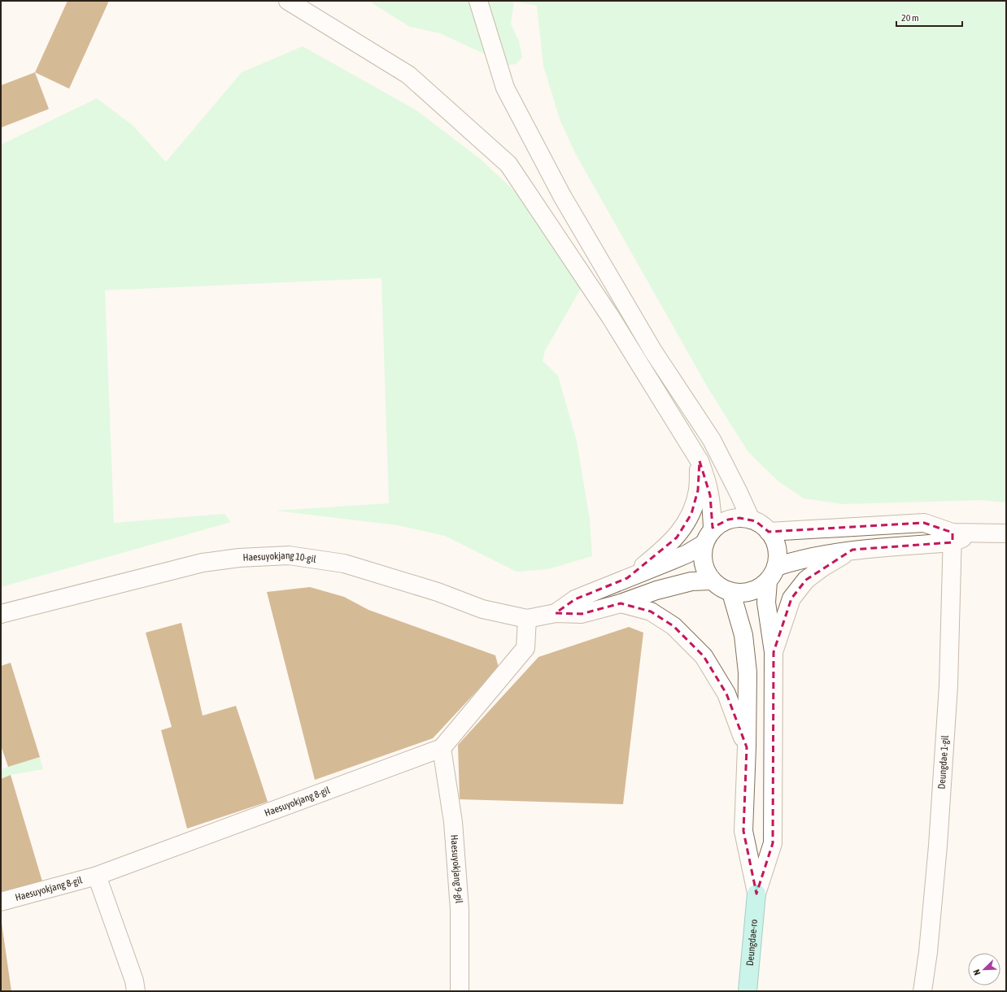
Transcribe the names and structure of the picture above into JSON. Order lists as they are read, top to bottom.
{
  "streets": {
    "main road": ["Deungdae-ro"],
    "street": [
      "Haesuyokjang 10-gil",
      "Deungdae 1-gil",
      "Haesuyokjang 8-gil",
      "Haesuyokjang 9-gil"
    ]
  },
  "crossings": [
    ["Haesuyokjang 10-gil", "Haesuyokjang 8-gil"],
    ["Haesuyokjang 8-gil", "Haesuyokjang 9-gil"]
  ],
  "scale_bar": "20 m",
  "north": "bottom left"
}
